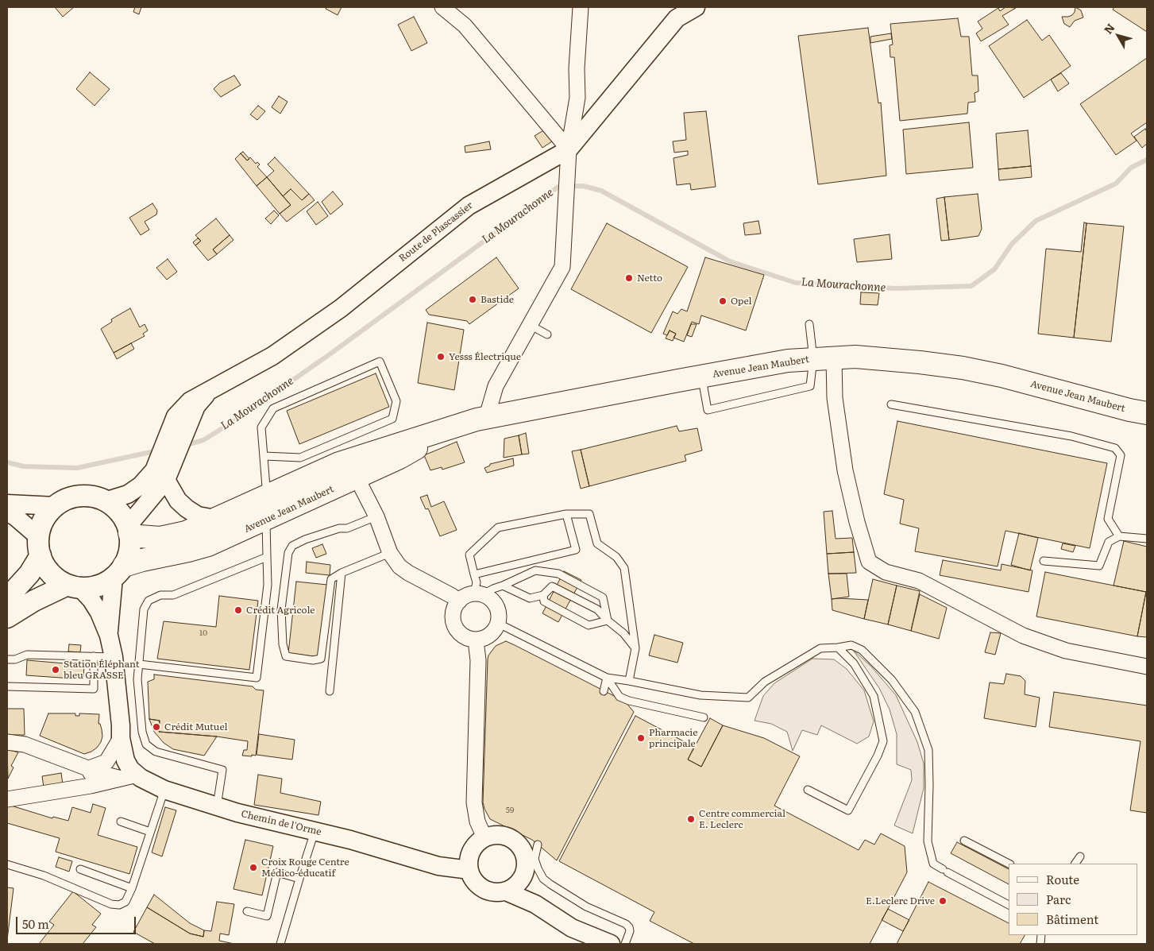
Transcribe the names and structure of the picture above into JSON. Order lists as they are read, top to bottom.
{
  "streets": {
    "main road": ["Avenue Jean Maubert"],
    "street": ["Route de Plascassier", "Chemin de l'Orme"]
  },
  "crossings": [
    ["Route de Plascassier", "Avenue Jean Maubert"]
  ],
  "water": ["La Mourachonne"],
  "places": [
    "Netto",
    "Bastide",
    "Opel",
    "Yesss Électrique",
    "Crédit Agricole",
    "Station Éléphant bleu GRASSE",
    "Crédit Mutuel",
    "Pharmacie principale",
    "Centre commercial E. Leclerc",
    "Croix Rouge Centre Médico-éducatif",
    "E.Leclerc Drive"
  ],
  "house_numbers": ["10", "59"],
  "legend": ["Route", "Parc", "Bâtiment"],
  "scale_bar": "50 m",
  "north": "top left"
}
